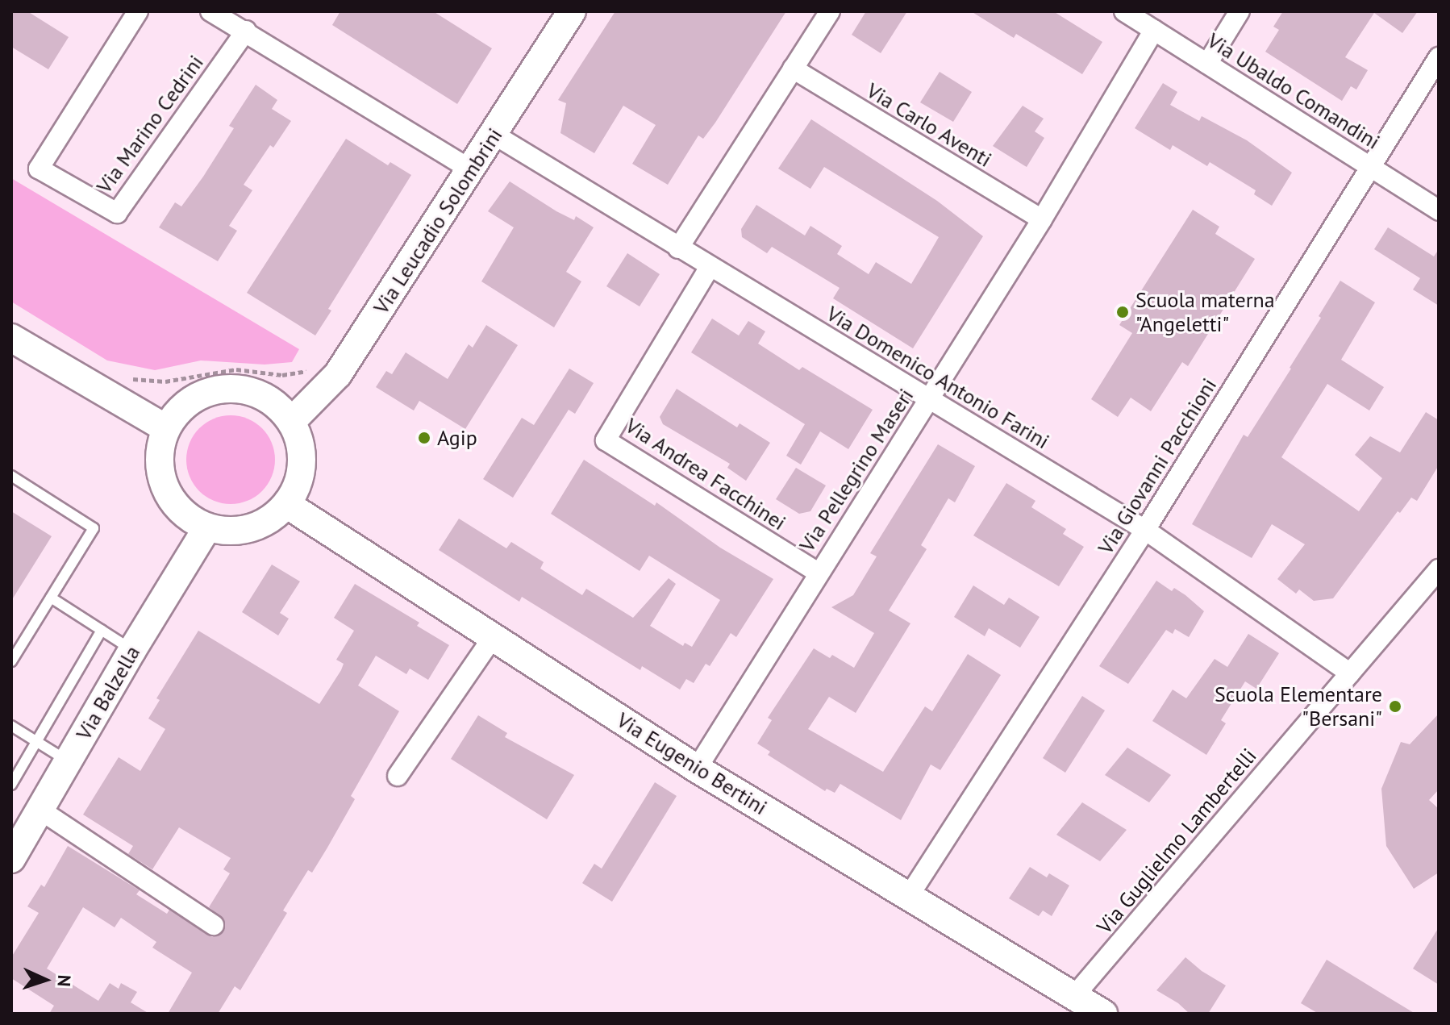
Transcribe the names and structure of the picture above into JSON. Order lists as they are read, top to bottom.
{
  "streets": {
    "street": [
      "Via Ubaldo Comandini",
      "Via Marino Cedrini",
      "Via Carlo Aventi",
      "Via Leucadio Solombrini",
      "Via Domenico Antonio Farini",
      "Via Giovanni Pacchioni",
      "Via Pellegrino Maseri",
      "Via Andrea Facchinei",
      "Via Balzella",
      "Via Eugenio Bertini",
      "Via Guglielmo Lambertelli"
    ]
  },
  "crossings": [
    ["Via Ubaldo Comandini", "Via Giovanni Pacchioni"],
    ["Via Ubaldo Comandini", "Via Pellegrino Maseri"],
    ["Via Carlo Aventi", "Via Pellegrino Maseri"],
    ["Via Leucadio Solombrini", "Via Domenico Antonio Farini"],
    ["Via Leucadio Solombrini", "Via Balzella"],
    ["Via Leucadio Solombrini", "Via Eugenio Bertini"],
    ["Via Domenico Antonio Farini", "Via Giovanni Pacchioni"],
    ["Via Domenico Antonio Farini", "Via Pellegrino Maseri"],
    ["Via Domenico Antonio Farini", "Via Andrea Facchinei"],
    ["Via Domenico Antonio Farini", "Via Guglielmo Lambertelli"],
    ["Via Giovanni Pacchioni", "Via Eugenio Bertini"],
    ["Via Pellegrino Maseri", "Via Andrea Facchinei"],
    ["Via Pellegrino Maseri", "Via Eugenio Bertini"],
    ["Via Balzella", "Via Eugenio Bertini"],
    ["Via Eugenio Bertini", "Via Guglielmo Lambertelli"]
  ],
  "places": ["Scuola materna \"Angeletti\"", "Agip", "Scuola Elementare \"Bersani\""],
  "north": "right"
}
